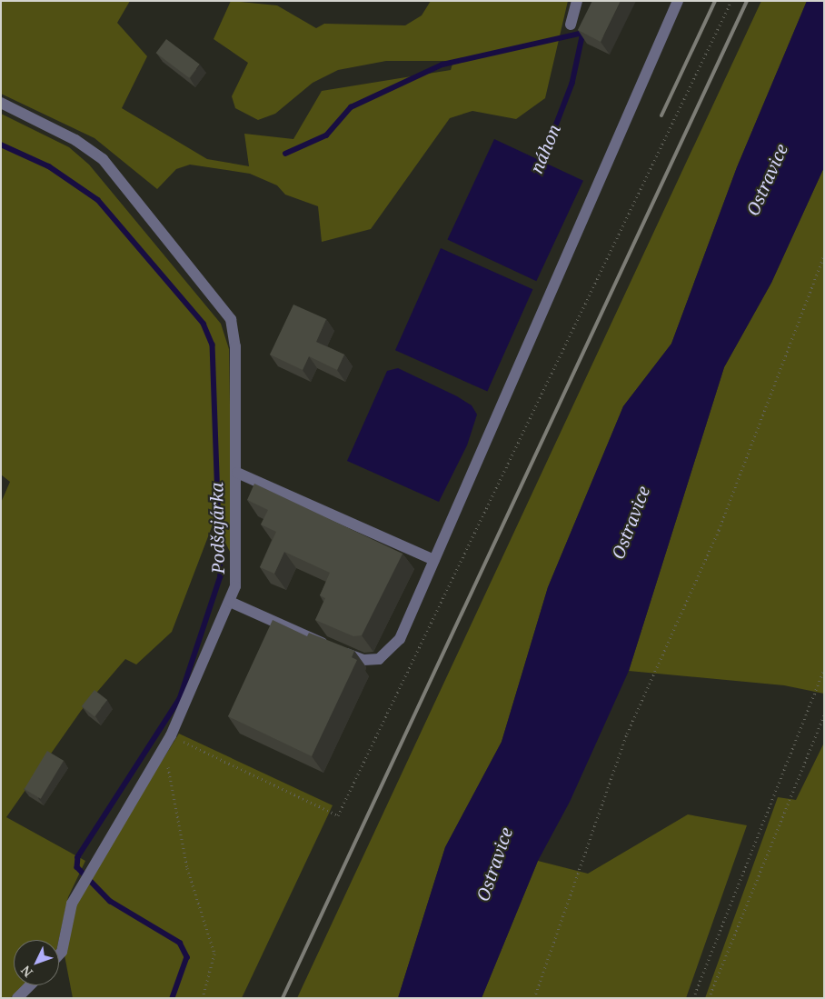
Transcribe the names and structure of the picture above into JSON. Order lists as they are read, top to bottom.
{
  "water": ["náhon", "Ostravice", "Podšajárka"],
  "north": "bottom left"
}
